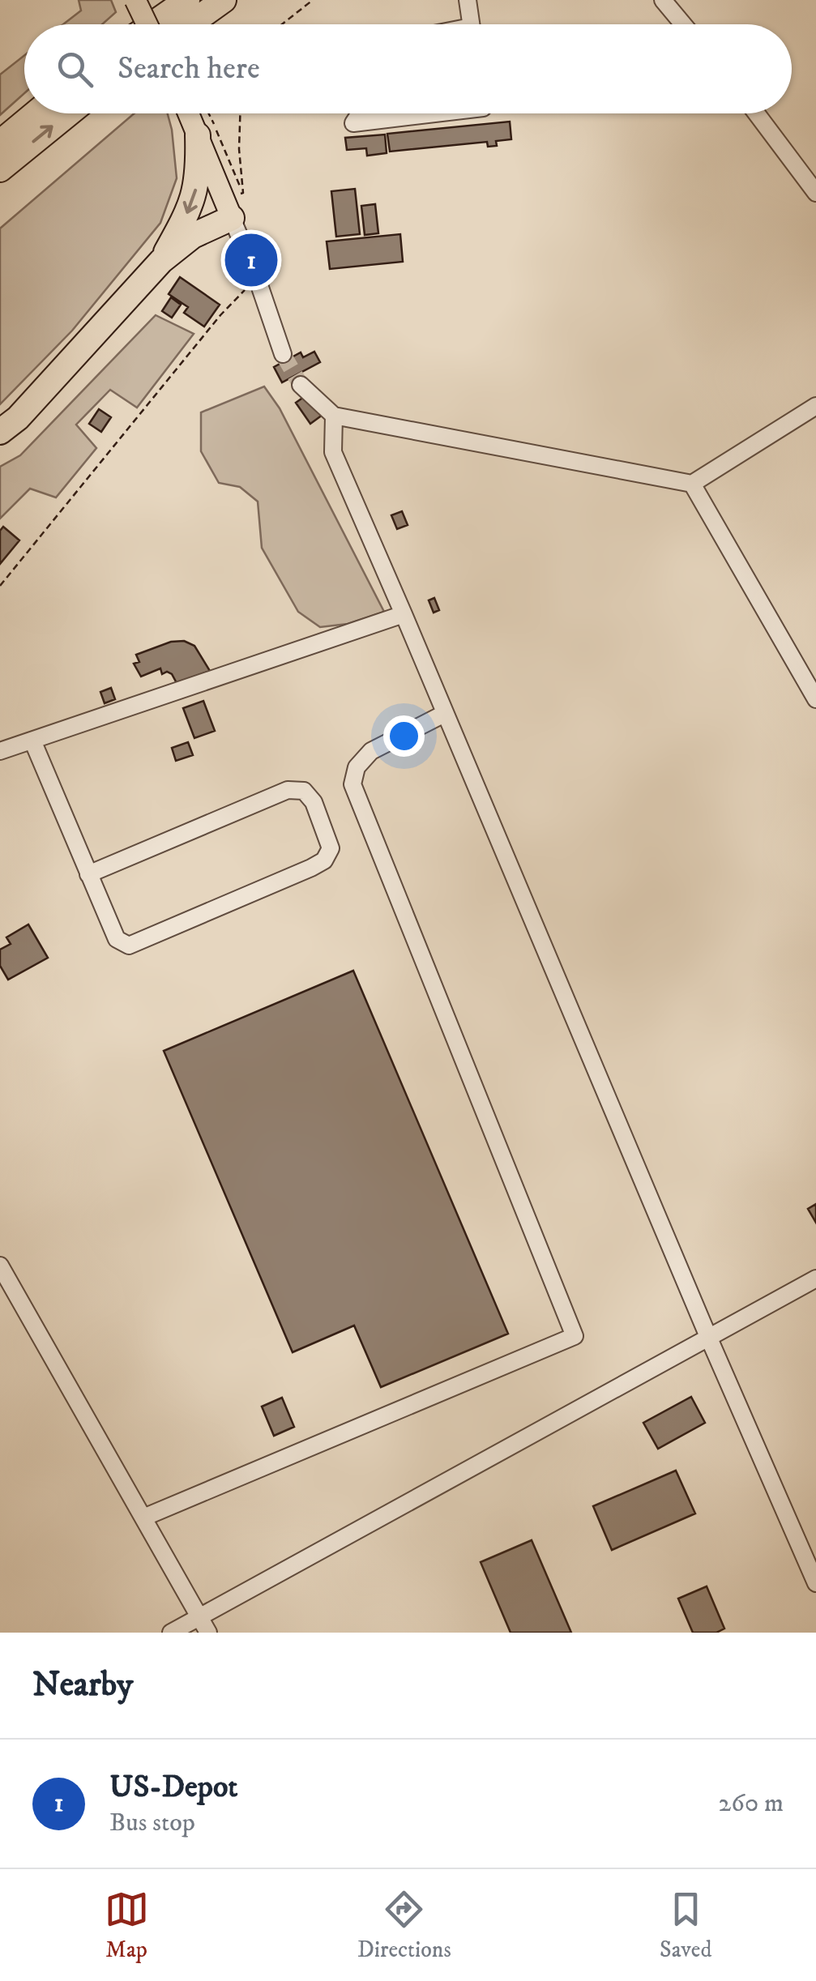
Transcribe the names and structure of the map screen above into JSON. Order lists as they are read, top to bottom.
{
  "page": {
    "search": "Search here",
    "pins": "1",
    "heading": "Nearby",
    "list": [
      {
        "mark": "1",
        "name": "US-Depot",
        "note": "Bus stop",
        "value": "260 m"
      }
    ],
    "nav": ["Map", "Directions", "Saved"]
  }
}
